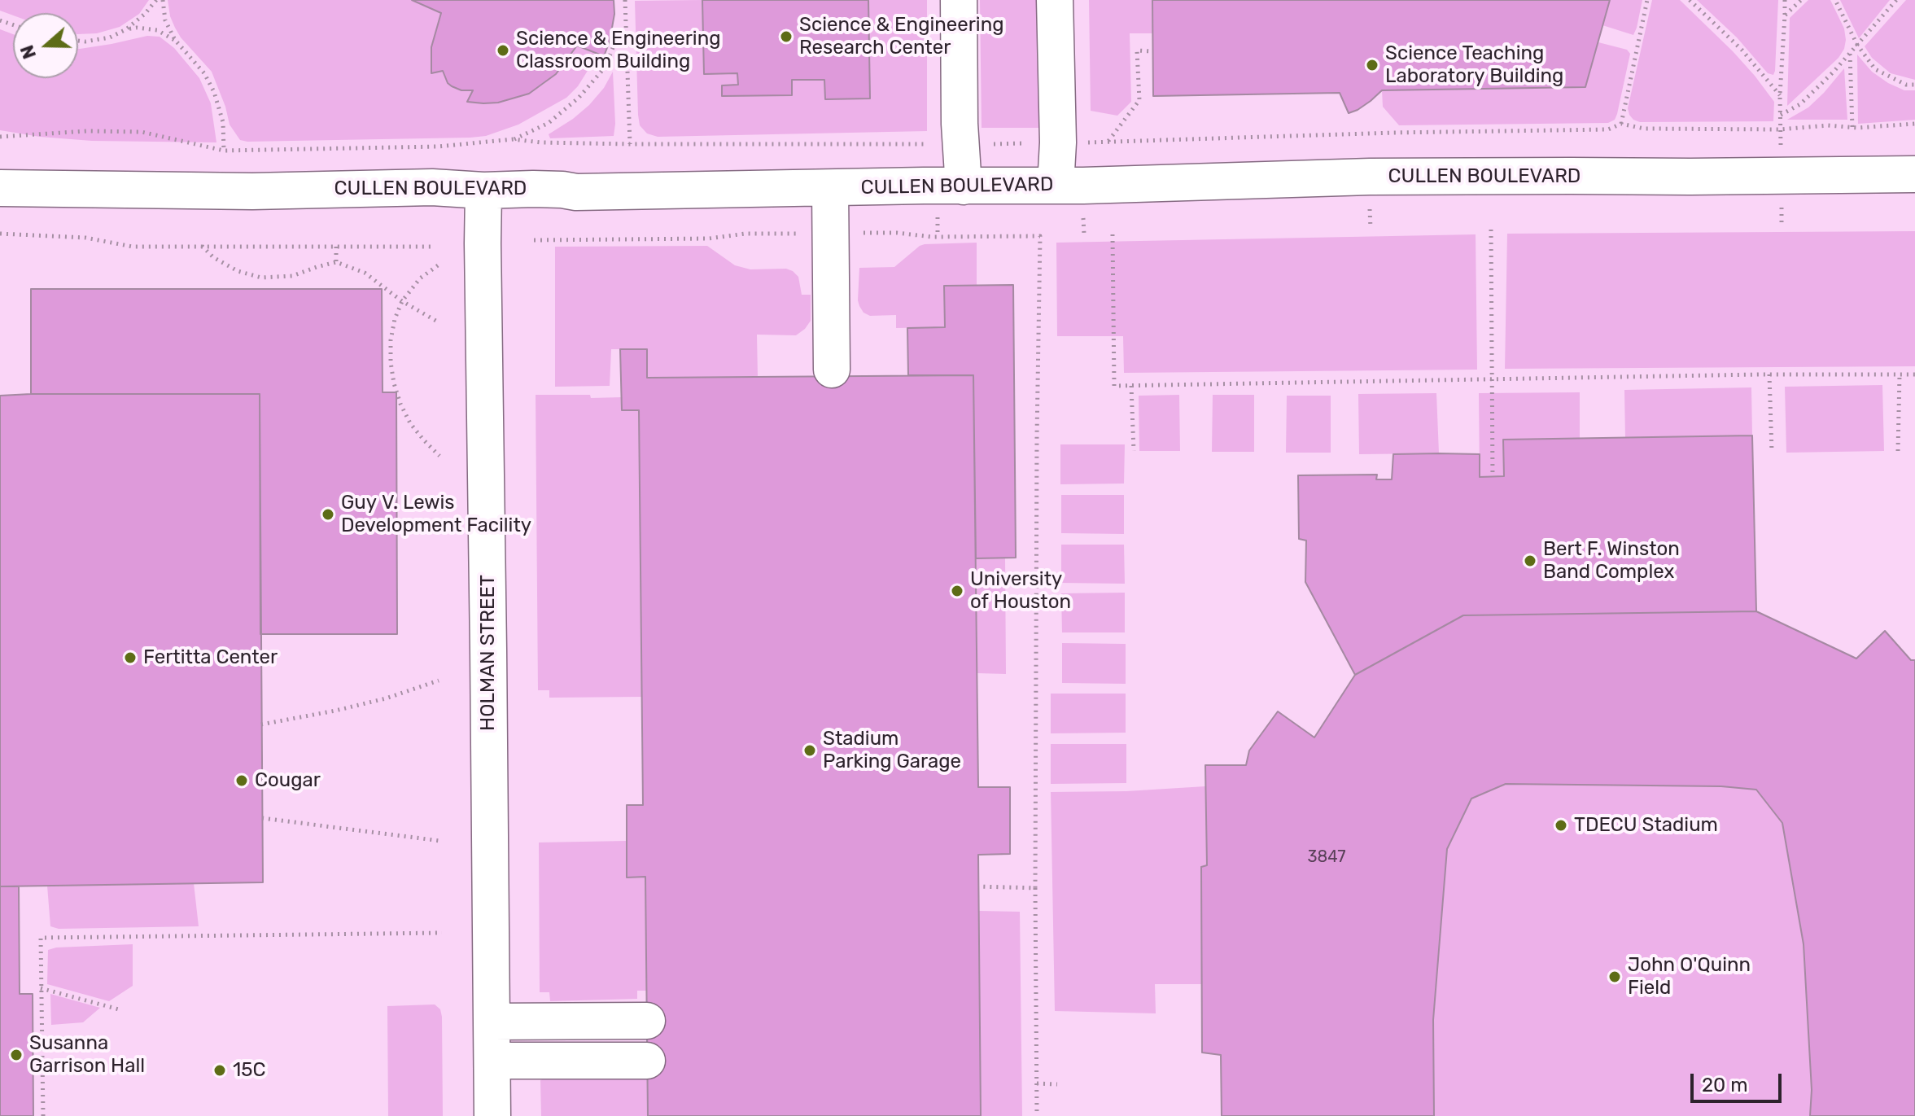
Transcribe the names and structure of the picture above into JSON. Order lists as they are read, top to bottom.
{
  "streets": {
    "street": ["CULLEN BOULEVARD", "HOLMAN STREET"]
  },
  "crossings": [
    ["CULLEN BOULEVARD", "HOLMAN STREET"]
  ],
  "places": [
    "Science & Engineering Research Center",
    "Science & Engineering Classroom Building",
    "Science Teaching Laboratory Building",
    "Guy V. Lewis Development Facility",
    "Bert F. Winston Band Complex",
    "University of Houston",
    "Fertitta Center",
    "Stadium Parking Garage",
    "Cougar",
    "TDECU Stadium",
    "John O'Quinn Field",
    "Susanna Garrison Hall",
    "15C"
  ],
  "house_numbers": ["3847"],
  "scale_bar": "20 m",
  "north": "left"
}
